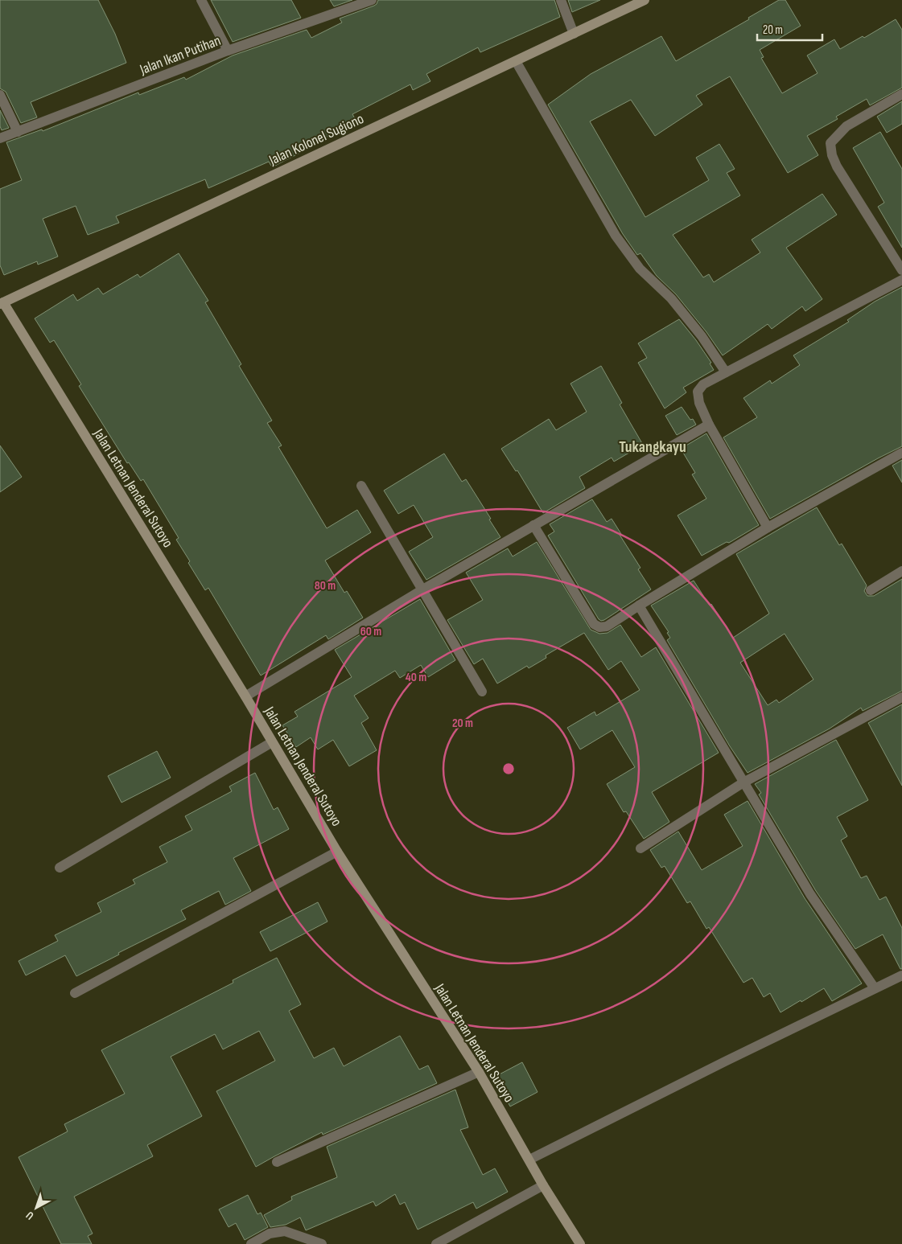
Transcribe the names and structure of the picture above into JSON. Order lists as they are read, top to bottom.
{
  "streets": {
    "main road": ["Jalan Kolonel Sugiono", "Jalan Letnan Jenderal Sutoyo"],
    "street": ["Jalan Ikan Putihan"]
  },
  "crossings": [
    ["Jalan Kolonel Sugiono", "Jalan Letnan Jenderal Sutoyo"]
  ],
  "districts": ["Tukangkayu"],
  "scale_bar": "20 m",
  "north": "bottom left",
  "rings": [
    "80 m",
    "60 m",
    "40 m",
    "20 m"
  ]
}
